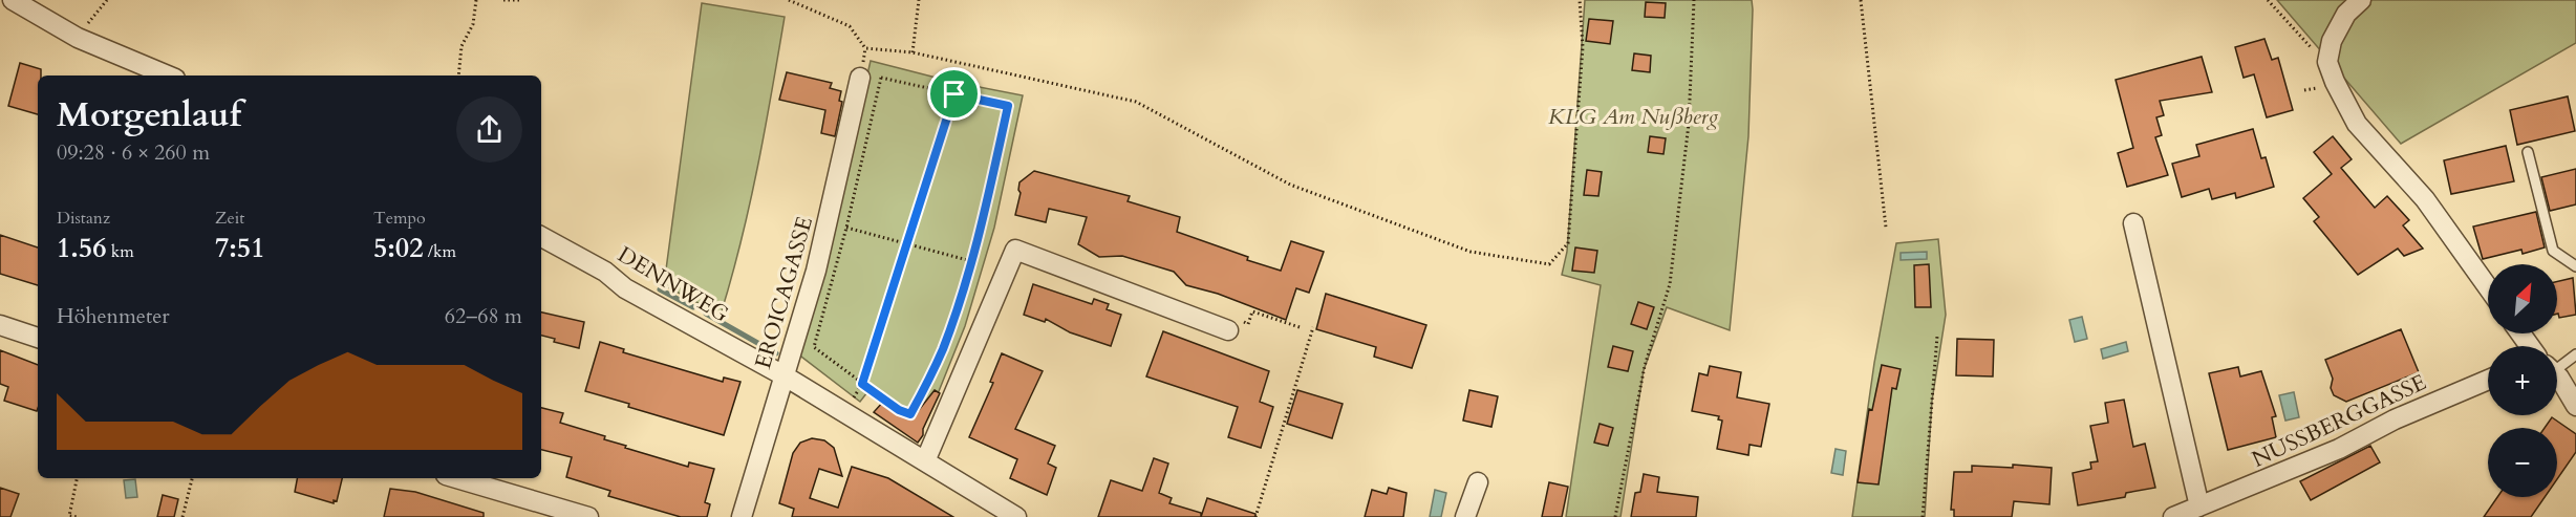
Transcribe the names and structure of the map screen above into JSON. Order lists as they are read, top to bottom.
{
  "streets": {
    "street": ["DENNWEG", "EROICAGASSE", "NUSSBERGGASSE"]
  },
  "crossings": [
    ["DENNWEG", "EROICAGASSE"]
  ],
  "parks": ["KLG Am Nußberg"],
  "north": "top right",
  "page": {
    "heading": ["Morgenlauf", "09:28 · 6 × 260 m"],
    "stats": [
      ["Distanz", "1.56 km"],
      ["Zeit", "7:51"],
      ["Tempo", "5:02 /km"]
    ],
    "map_buttons": ["+", "−"],
    "chart": ["Höhenmeter", "62–68 m"]
  }
}
